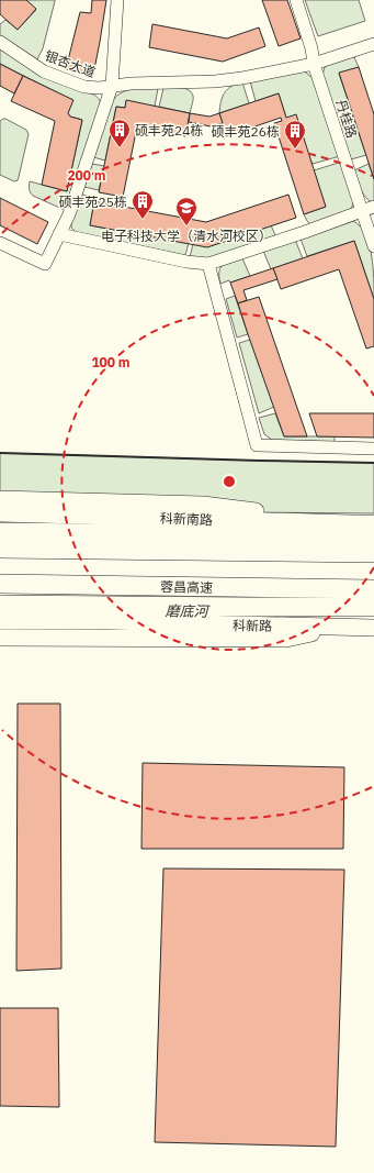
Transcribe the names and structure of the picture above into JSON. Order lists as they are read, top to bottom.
{
  "streets": {
    "highway": ["蓉昌高速"],
    "main road": ["科新南路", "科新路"],
    "street": ["银杏大道", "丹桂路"]
  },
  "crossings": [
    ["银杏大道", "丹桂路"]
  ],
  "water": ["磨底河"],
  "places": {
    "building": ["硕丰苑24栋", "硕丰苑26栋", "硕丰苑25栋"],
    "school or university": ["电子科技大学（清水河校区）"]
  },
  "rings": ["200 m", "100 m"]
}
